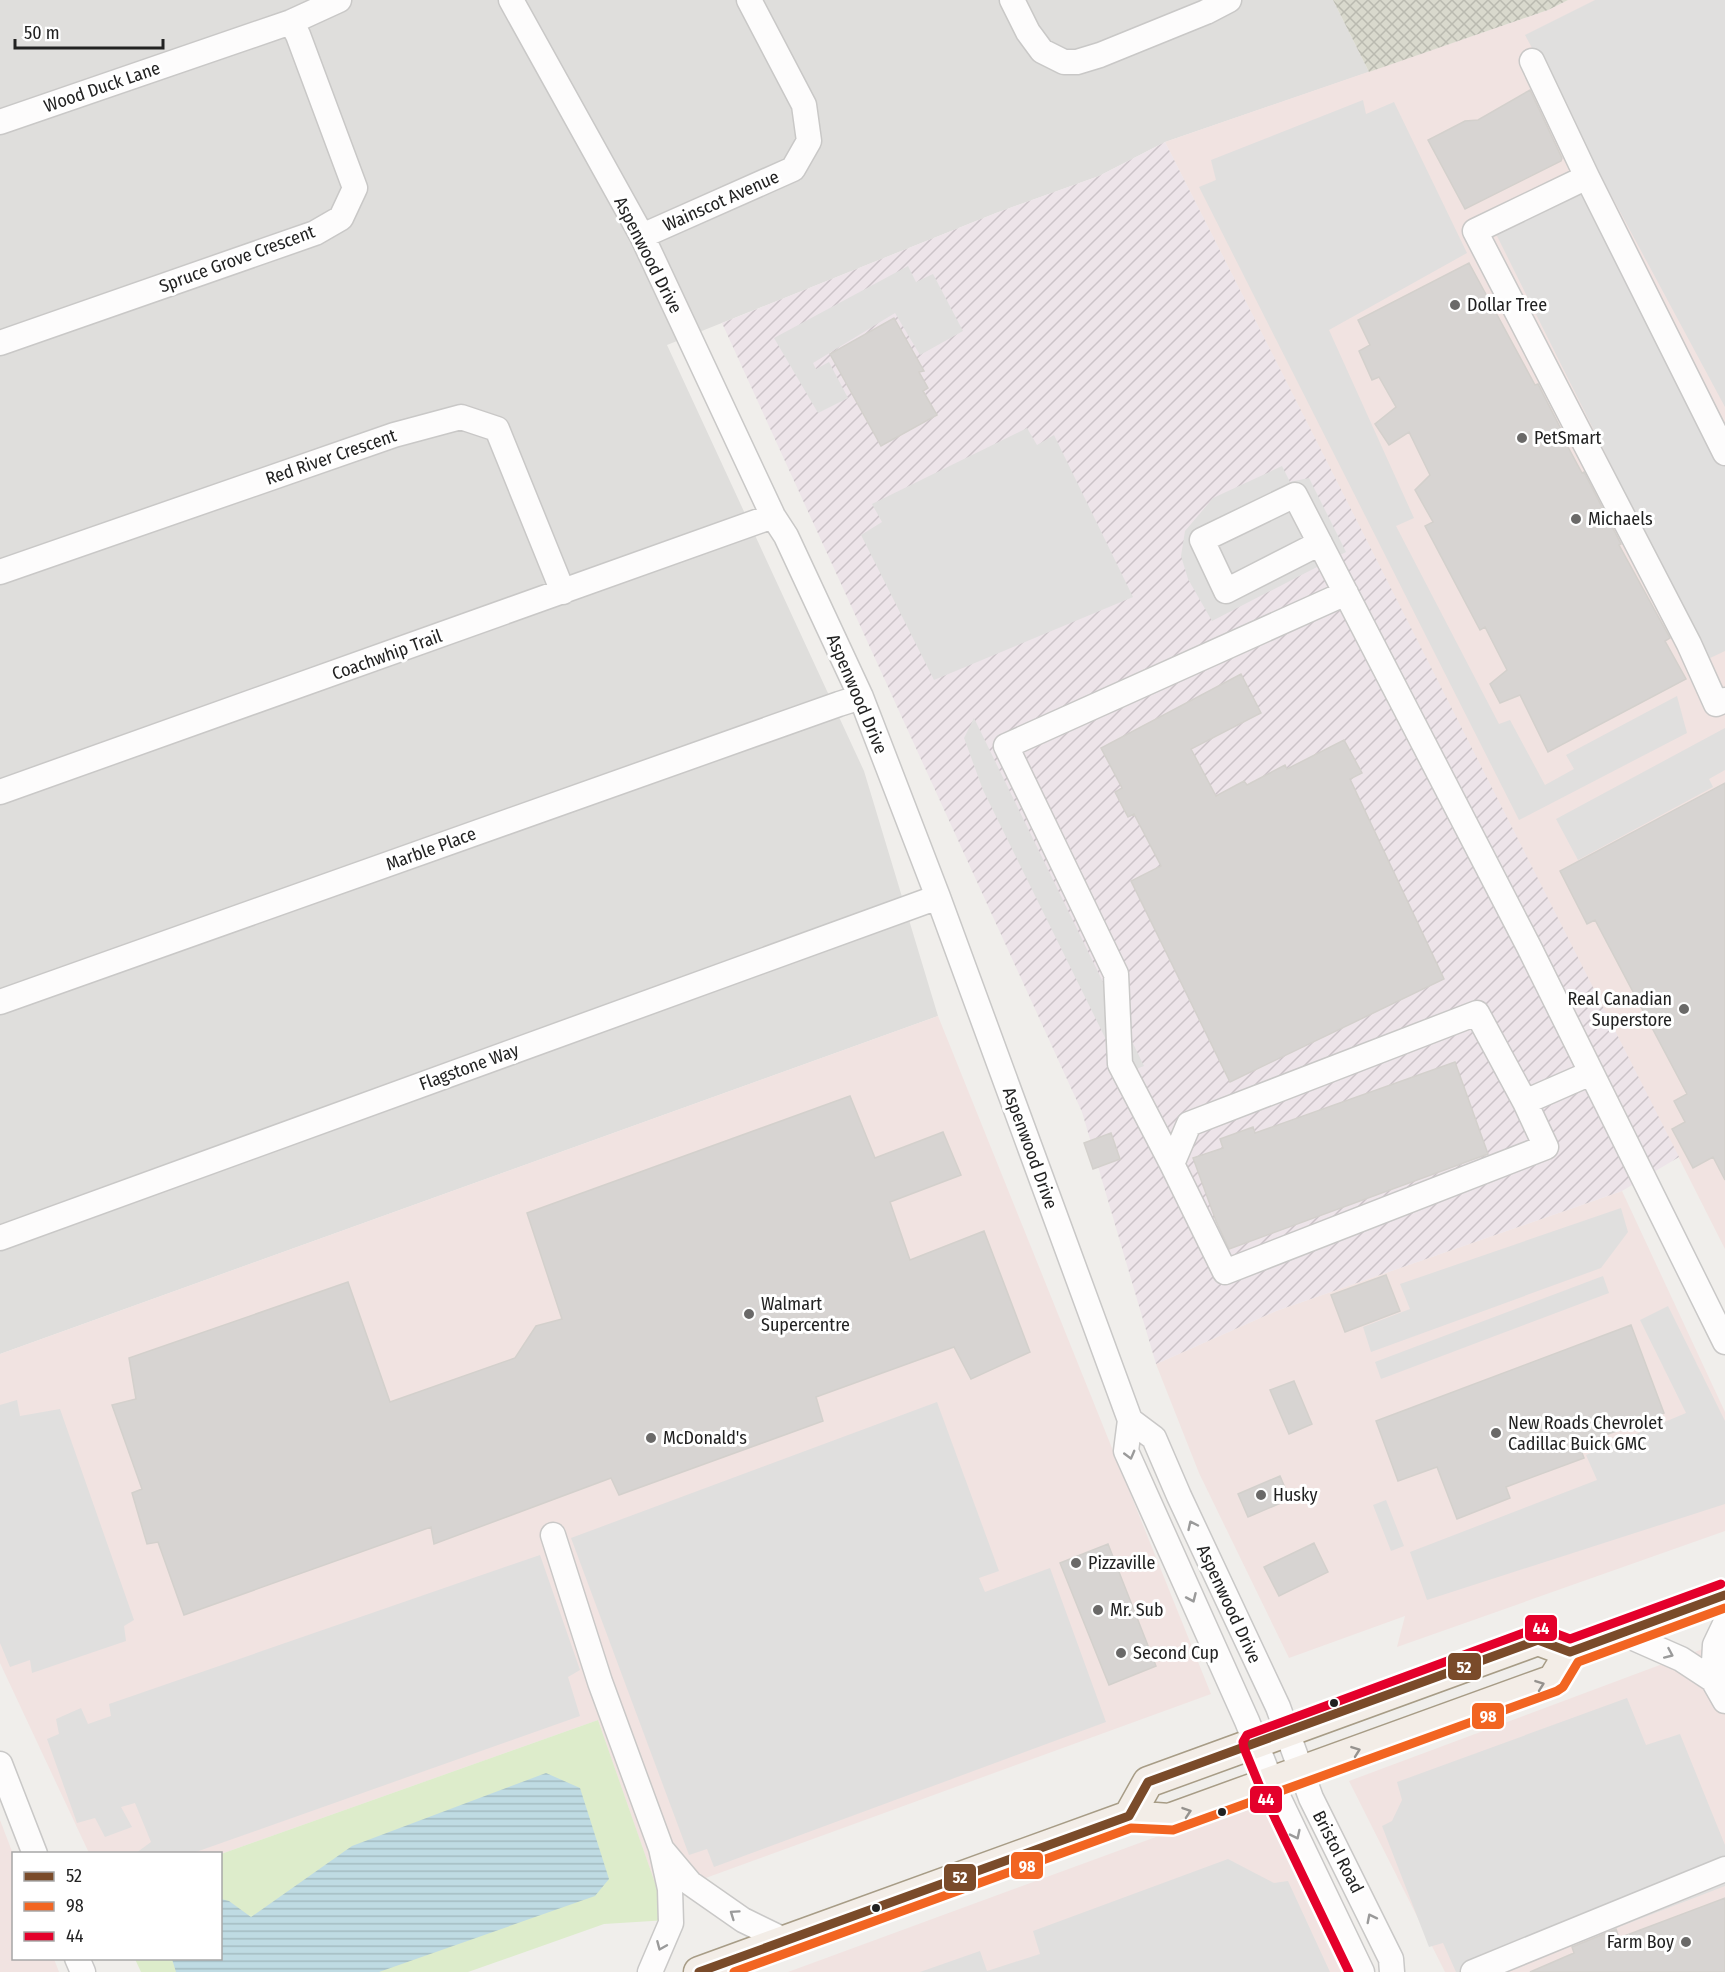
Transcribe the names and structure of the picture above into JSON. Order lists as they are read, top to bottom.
{
  "streets": {
    "street": [
      "Wood Duck Lane",
      "Wainscot Avenue",
      "Aspenwood Drive",
      "Spruce Grove Crescent",
      "Red River Crescent",
      "Coachwhip Trail",
      "Marble Place",
      "Flagstone Way",
      "Bristol Road"
    ]
  },
  "crossings": [
    ["Wood Duck Lane", "Spruce Grove Crescent"],
    ["Wainscot Avenue", "Aspenwood Drive"],
    ["Aspenwood Drive", "Coachwhip Trail"],
    ["Aspenwood Drive", "Marble Place"],
    ["Aspenwood Drive", "Flagstone Way"],
    ["Aspenwood Drive", "Bristol Road"],
    ["Red River Crescent", "Coachwhip Trail"]
  ],
  "places": [
    "Dollar Tree",
    "PetSmart",
    "Michaels",
    "Real Canadian Superstore",
    "Walmart Supercentre",
    "New Roads Chevrolet Cadillac Buick GMC",
    "McDonald's",
    "Husky",
    "Pizzaville",
    "Mr. Sub",
    "Second Cup",
    "Farm Boy"
  ],
  "lines": ["transit line 44", "transit line 52", "transit line 98"],
  "legend": ["52", "98", "44"],
  "scale_bar": "50 m"
}
